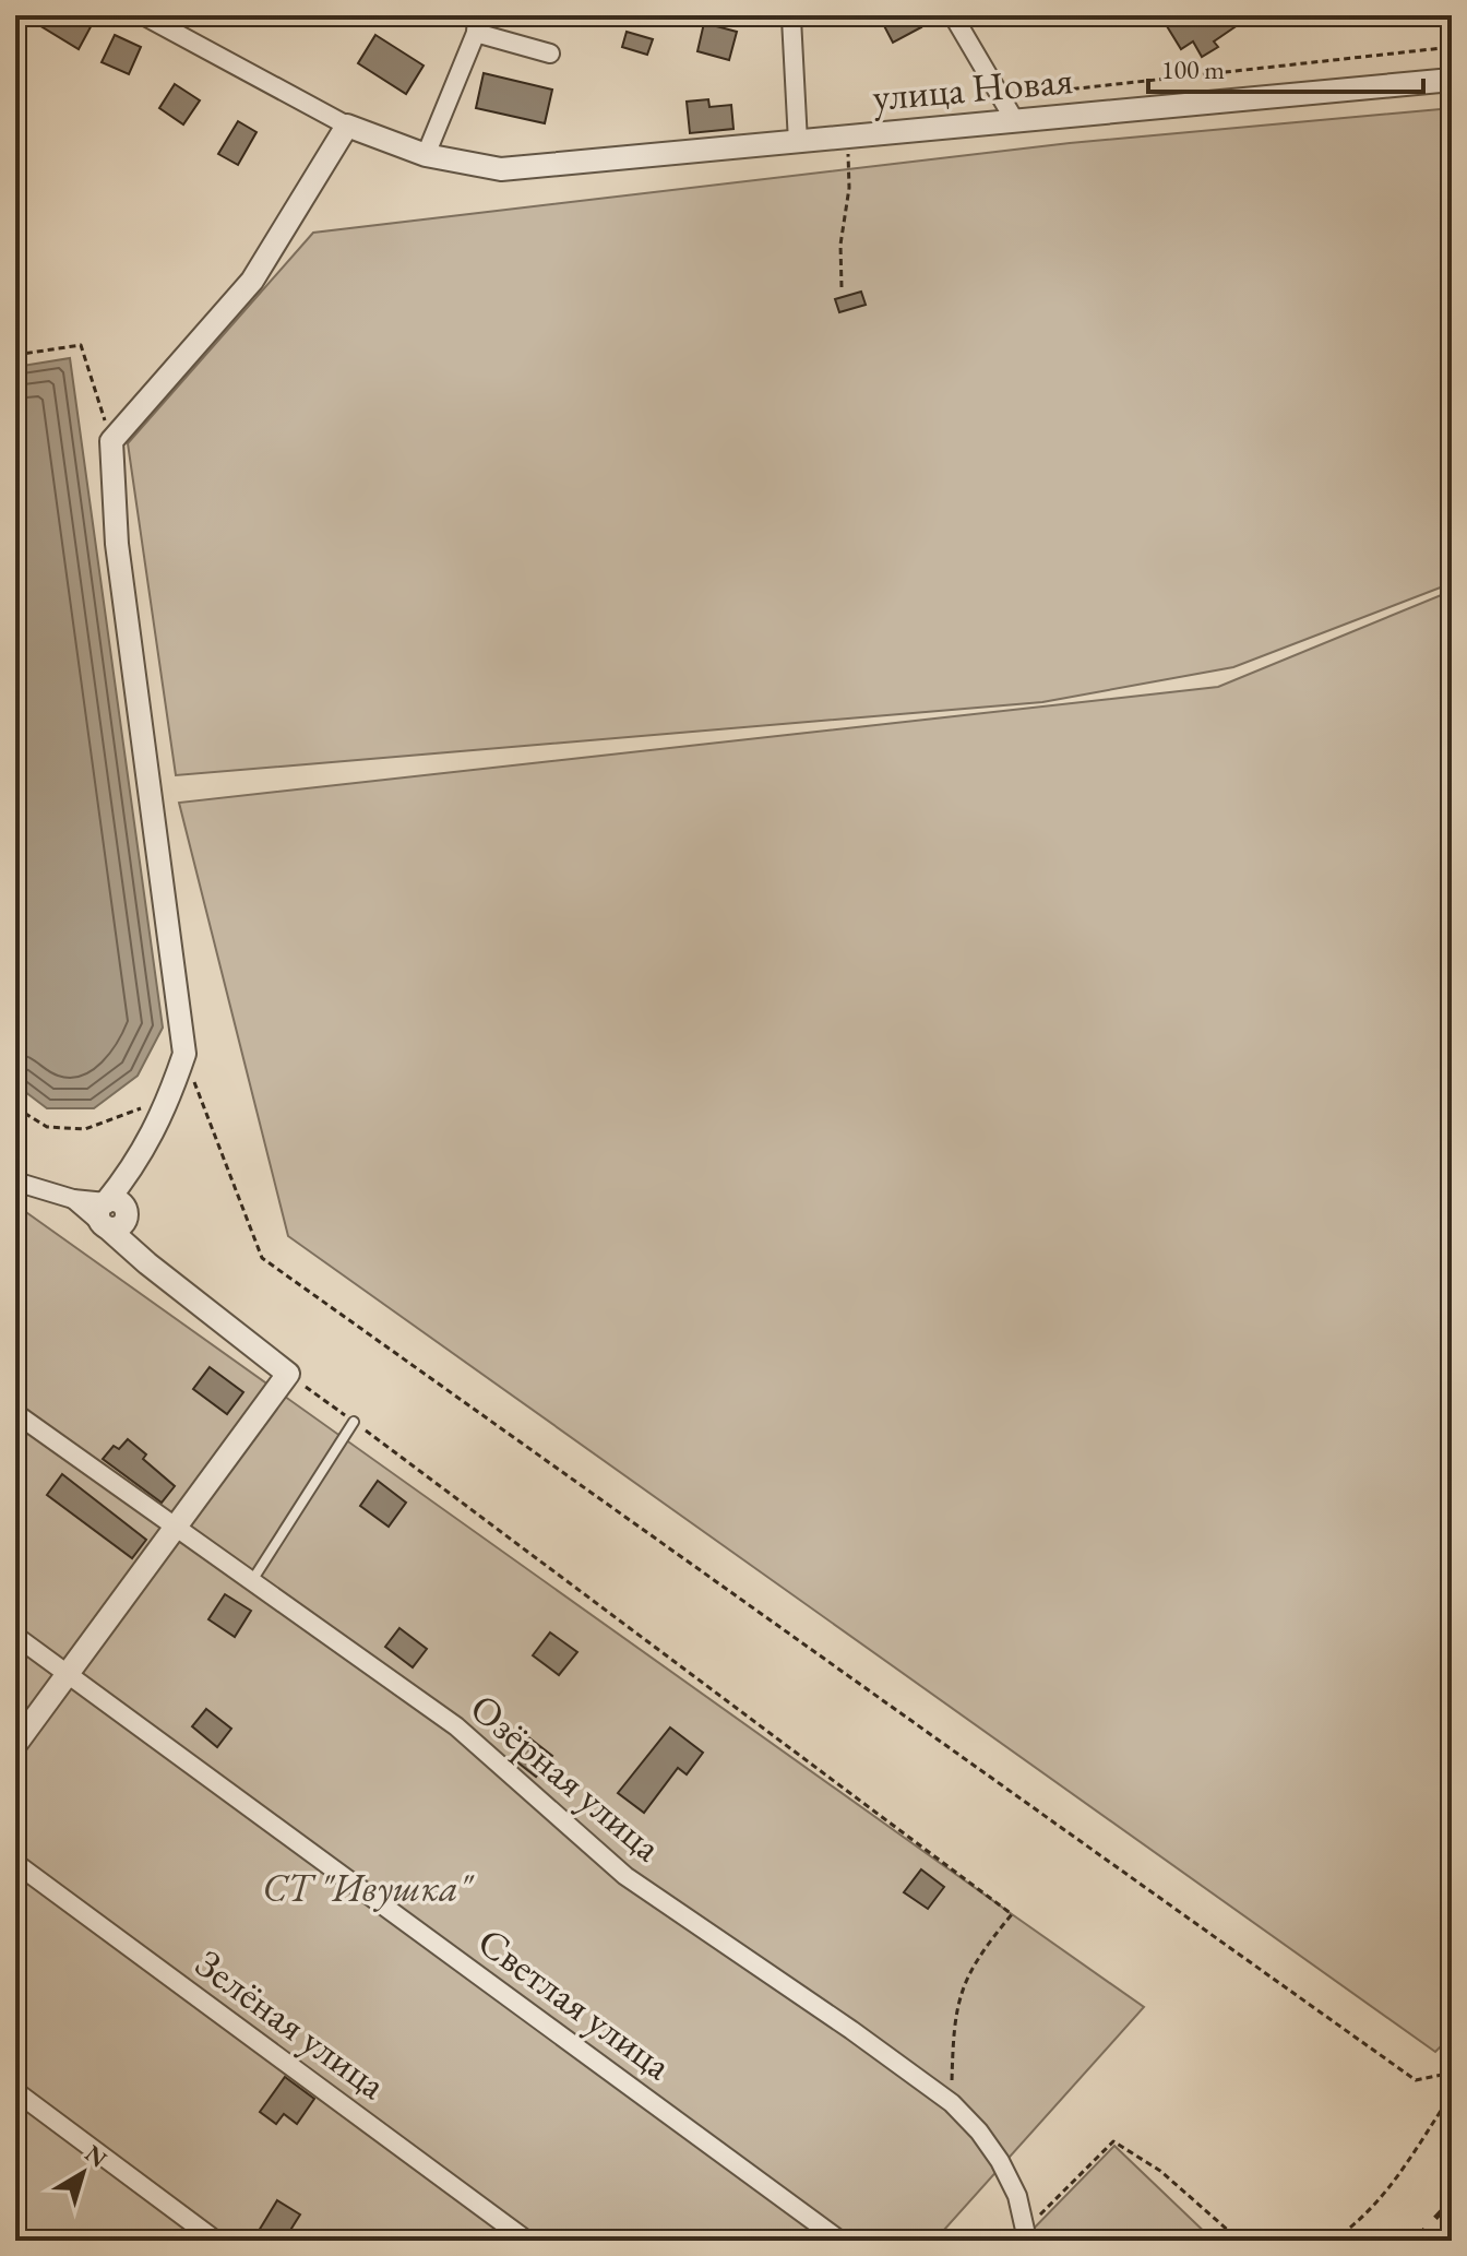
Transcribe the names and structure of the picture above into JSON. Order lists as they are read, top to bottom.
{
  "streets": {
    "street": [
      "улица Новая",
      "Озёрная улица",
      "Светлая улица",
      "Зелёная улица"
    ]
  },
  "parks": ["СТ \"Ивушка\""],
  "scale_bar": "100 m",
  "north": "top right"
}
